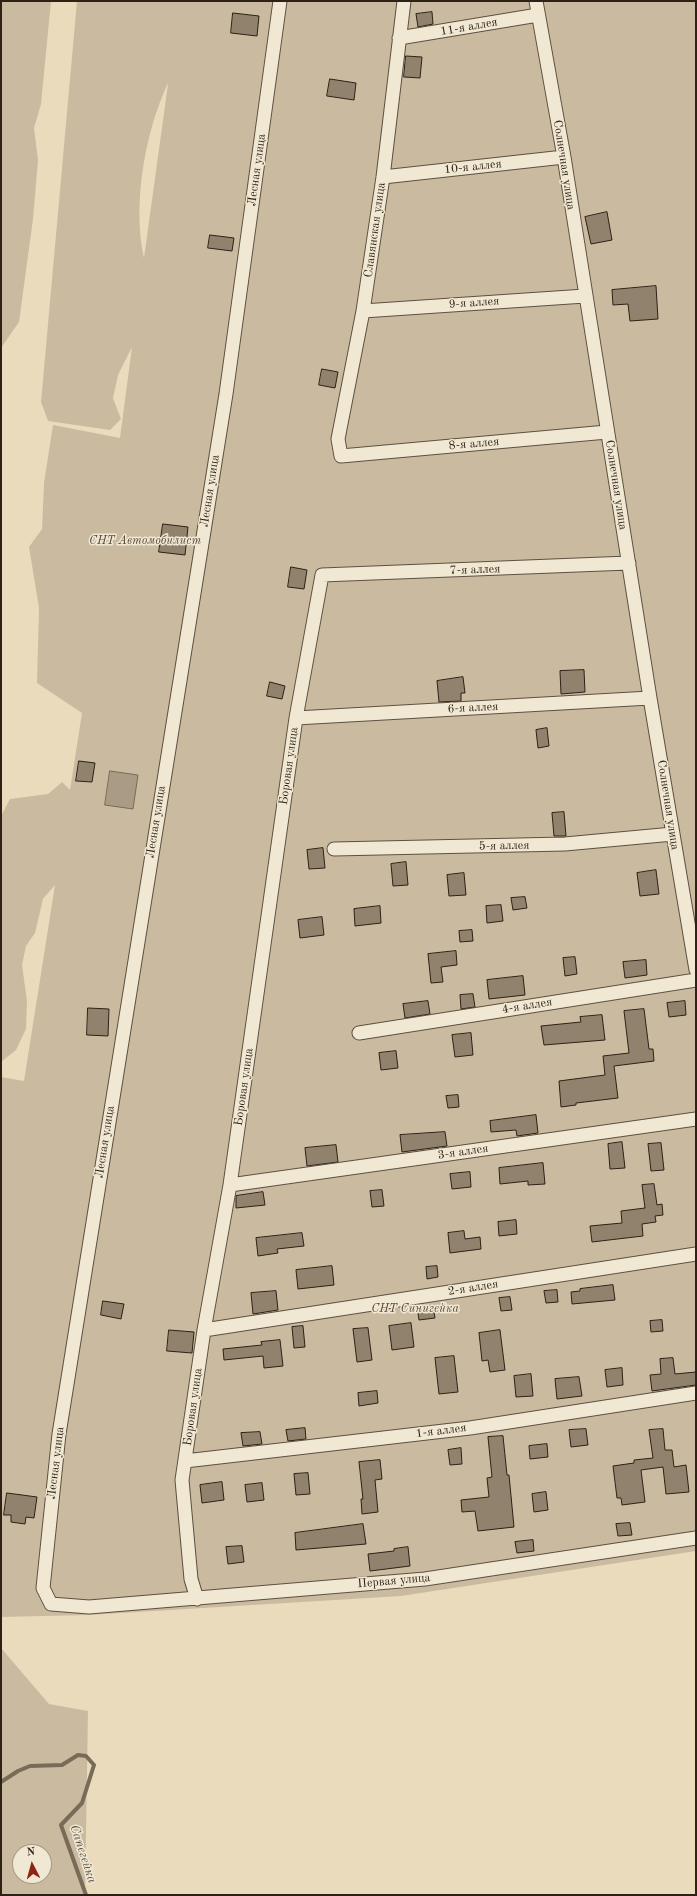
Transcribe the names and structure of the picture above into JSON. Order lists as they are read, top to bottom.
{
  "streets": {
    "street": [
      "11-я аллея",
      "Солнечная улица",
      "10-я аллея",
      "Лесная улица",
      "Славянская улица",
      "9-я аллея",
      "8-я аллея",
      "7-я аллея",
      "6-я аллея",
      "Боровая улица",
      "5-я аллея",
      "4-я аллея",
      "3-я аллея",
      "2-я аллея",
      "1-я аллея",
      "Первая улица"
    ]
  },
  "crossings": [
    ["11-я аллея", "Солнечная улица"],
    ["11-я аллея", "Славянская улица"],
    ["Солнечная улица", "10-я аллея"],
    ["Солнечная улица", "9-я аллея"],
    ["Солнечная улица", "8-я аллея"],
    ["Солнечная улица", "7-я аллея"],
    ["Солнечная улица", "6-я аллея"],
    ["Солнечная улица", "5-я аллея"],
    ["10-я аллея", "Славянская улица"],
    ["Лесная улица", "Первая улица"],
    ["Славянская улица", "9-я аллея"],
    ["Славянская улица", "8-я аллея"],
    ["7-я аллея", "Боровая улица"],
    ["6-я аллея", "Боровая улица"],
    ["Боровая улица", "3-я аллея"],
    ["Боровая улица", "2-я аллея"],
    ["Боровая улица", "1-я аллея"],
    ["Боровая улица", "Первая улица"]
  ],
  "water": ["Сапегейка"],
  "parks": ["СНТ Автомобилист", "СНТ Синигейка"],
  "north": "top"
}
